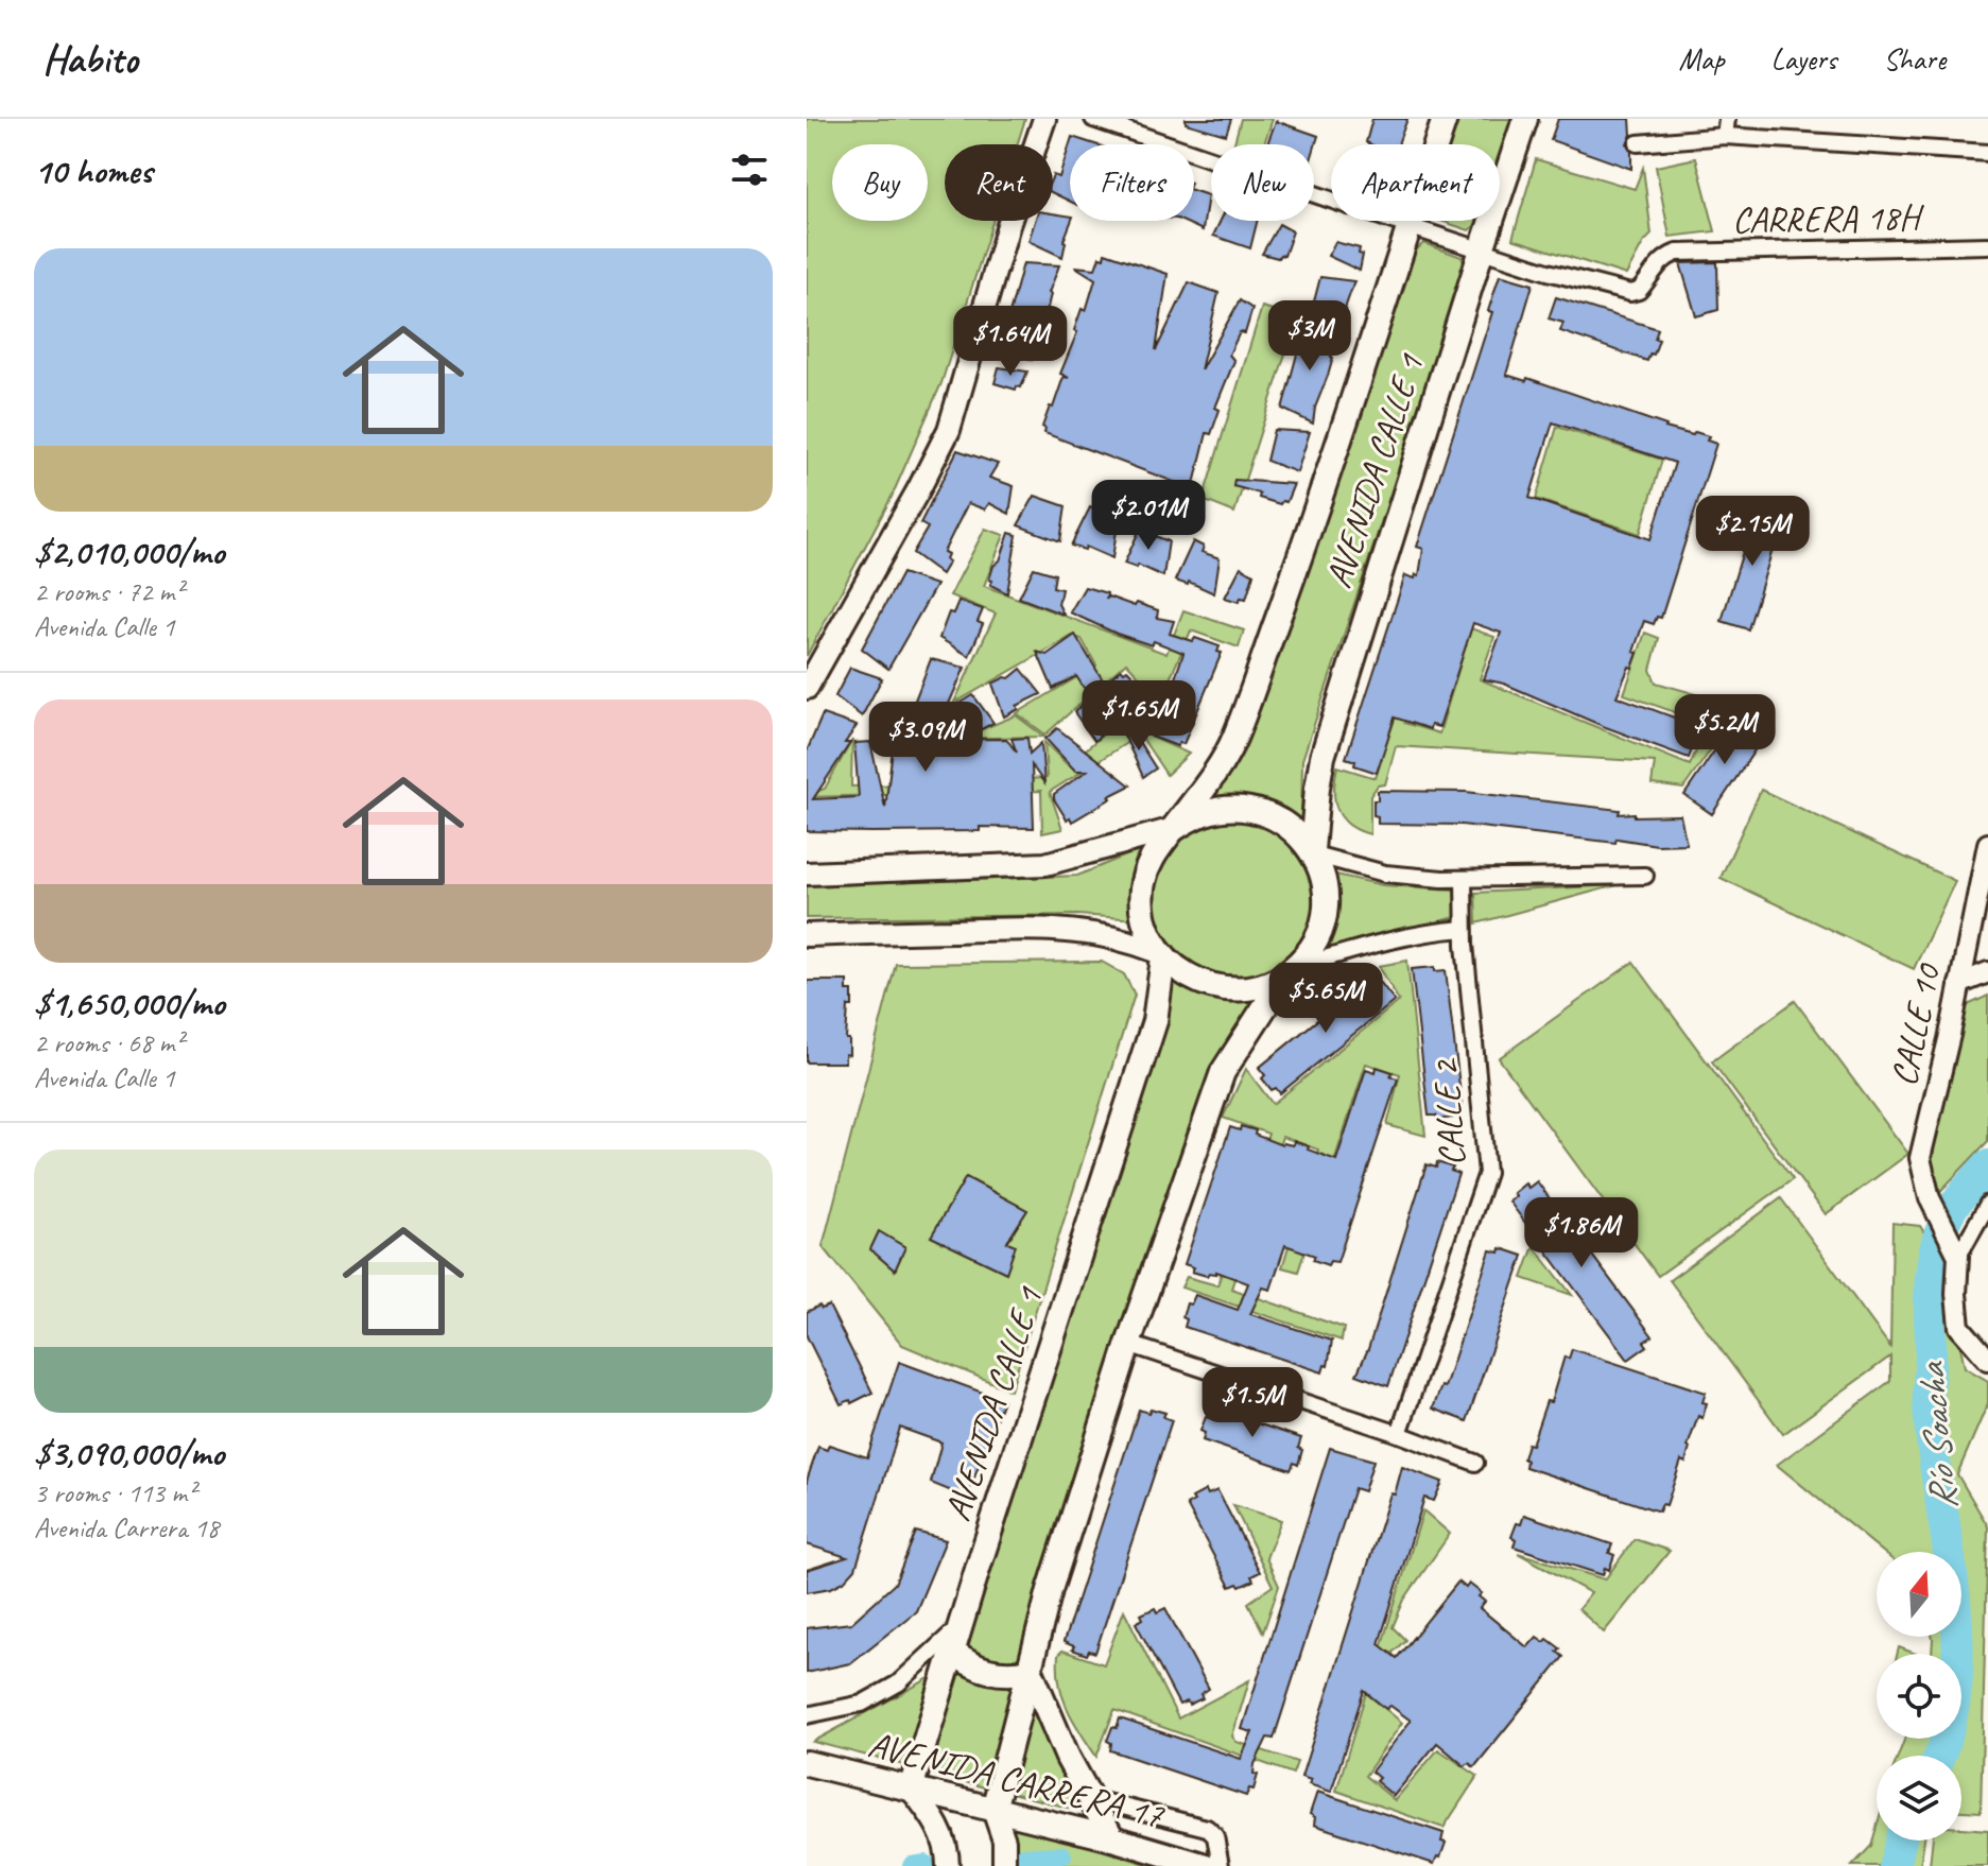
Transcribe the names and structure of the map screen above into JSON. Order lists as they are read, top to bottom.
{
  "streets": {
    "main road": ["AVENIDA CALLE 1", "AVENIDA CARRERA 17"],
    "street": ["CARRERA 18H", "CALLE 10", "CALLE 2"]
  },
  "crossings": [
    ["CARRERA 18H", "AVENIDA CALLE 1"],
    ["AVENIDA CALLE 1", "AVENIDA CARRERA 17"]
  ],
  "water": ["Río Soacha"],
  "north": "top",
  "page": {
    "header": "Habito",
    "nav": ["Map", "Layers", "Share"],
    "heading": "10 homes",
    "chip": [
      "Buy",
      "Rent",
      "Filters",
      "New",
      "Apartment"
    ],
    "list": [
      {
        "name": "$2,010,000/mo",
        "note": "2 rooms · 72 m² · Avenida Calle 1"
      },
      {
        "name": "$1,650,000/mo",
        "note": "2 rooms · 68 m² · Avenida Calle 1"
      },
      {
        "name": "$3,090,000/mo",
        "note": "3 rooms · 113 m² · Avenida Carrera 18"
      }
    ],
    "price": [
      "$3M",
      "$1.64M",
      "$2.01M",
      "$2.15M",
      "$1.65M",
      "$5.2M",
      "$3.09M",
      "$5.65M",
      "$1.86M",
      "$1.5M"
    ]
  }
}
